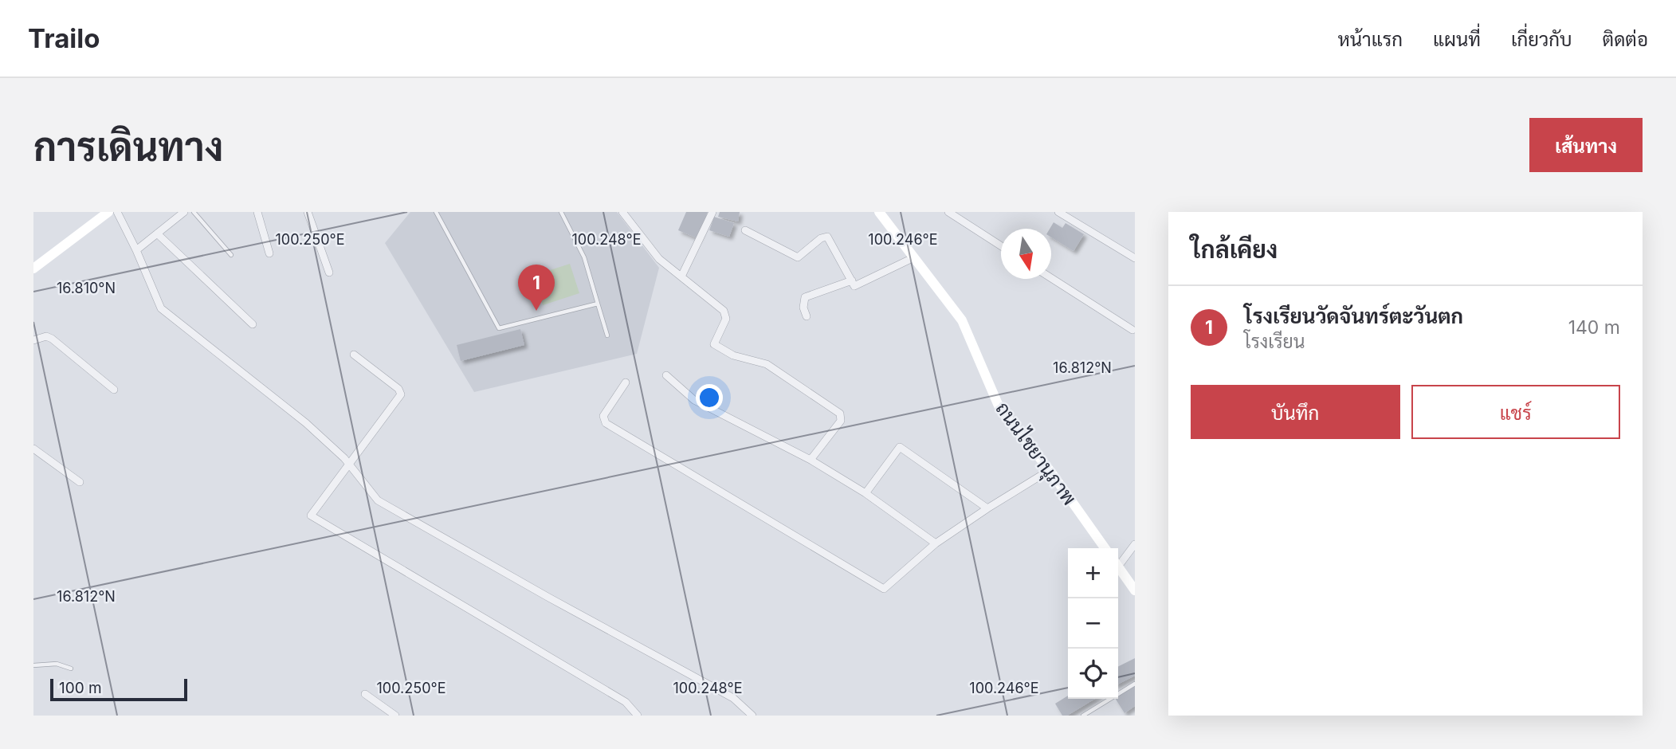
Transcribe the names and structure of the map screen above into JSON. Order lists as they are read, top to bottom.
{
  "streets": {
    "street": ["ถนนไชยานุภาพ"]
  },
  "scale_bar": "100 m",
  "north": "bottom",
  "page": {
    "header": "Trailo",
    "nav": [
      "หน้าแรก",
      "แผนที่",
      "เกี่ยวกับ",
      "ติดต่อ"
    ],
    "buttons": [
      "เส้นทาง",
      ["บันทึก", "แชร์"]
    ],
    "title": "การเดินทาง",
    "heading": "ใกล้เคียง",
    "pins": "1",
    "list": [
      {
        "mark": "1",
        "name": "โรงเรียนวัดจันทร์ตะวันตก",
        "note": "โรงเรียน",
        "value": "140 m"
      }
    ],
    "map_buttons": ["+", "−"],
    "scale": "100 m"
  },
  "coordinates": [
    "100.250°E",
    "100.248°E",
    "100.246°E",
    "16.810°N",
    "16.812°N"
  ]
}
